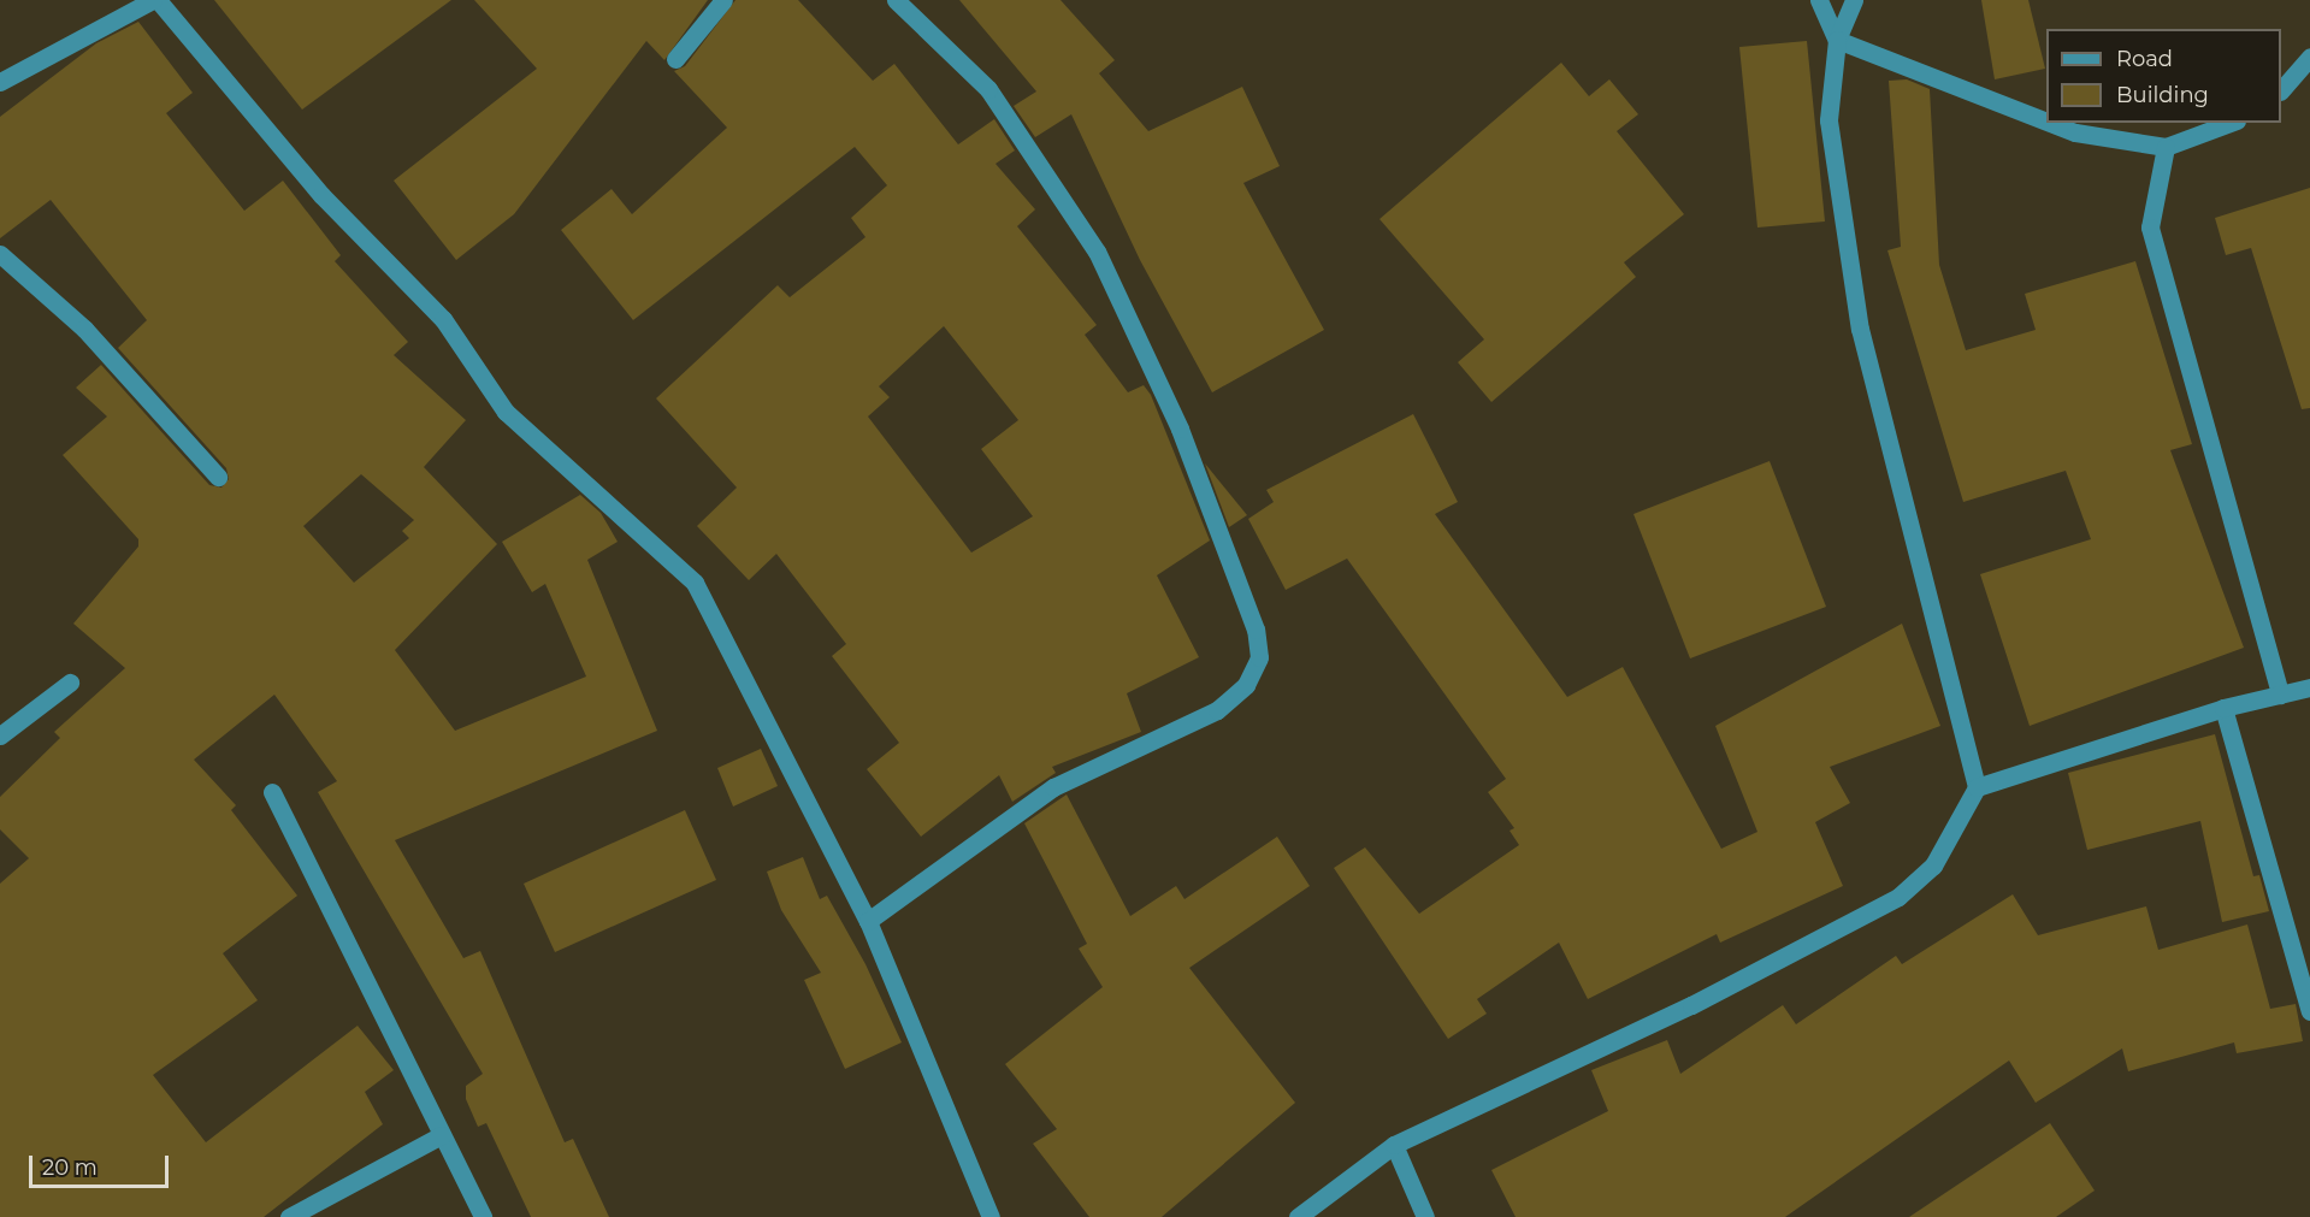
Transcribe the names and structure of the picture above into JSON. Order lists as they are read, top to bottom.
{
  "legend": ["Road", "Building"],
  "scale_bar": "20 m"
}
